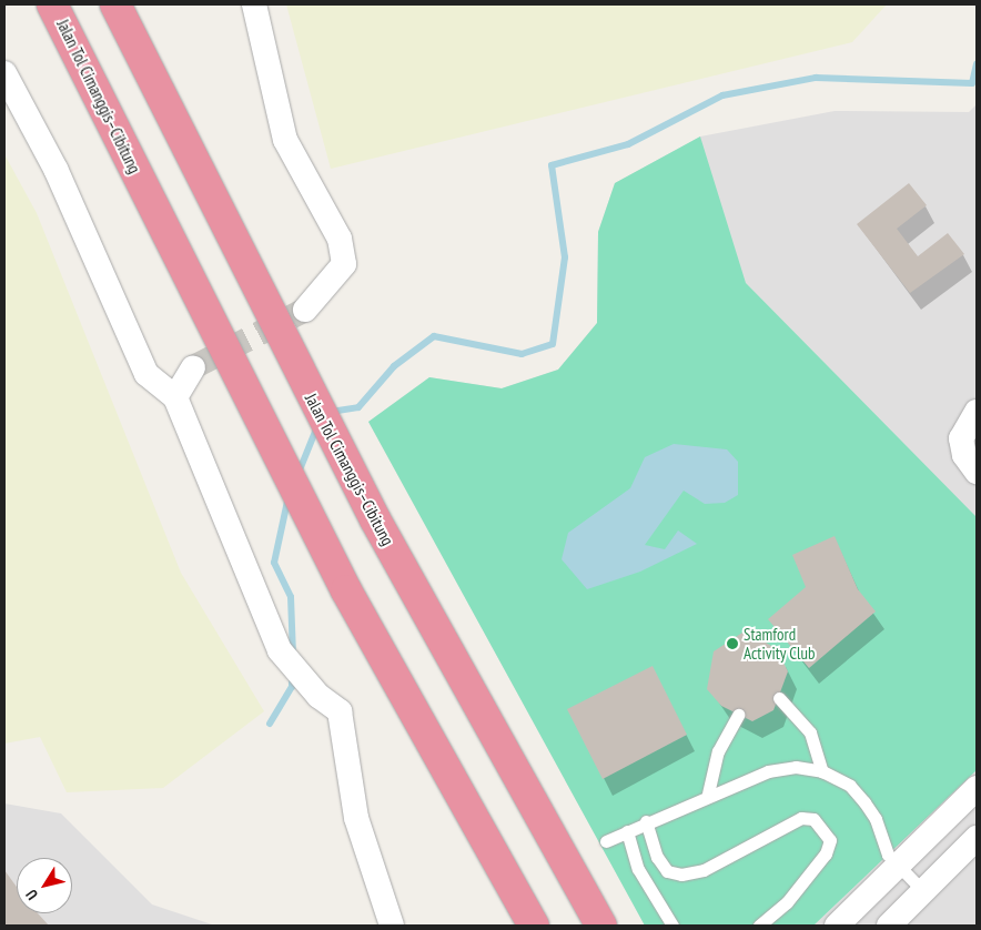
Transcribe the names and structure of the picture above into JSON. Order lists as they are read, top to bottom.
{
  "streets": {
    "highway": ["Jalan Tol Cimanggis–Cibitung"]
  },
  "places": ["Stamford Activity Club"],
  "north": "bottom left"
}
